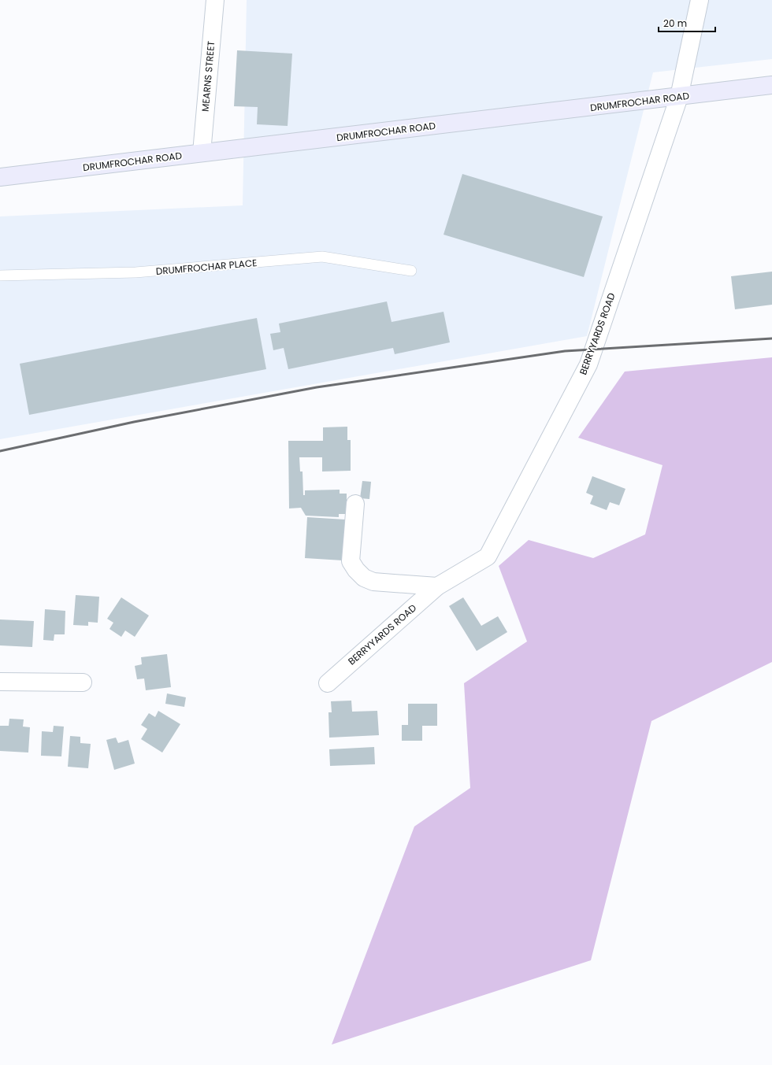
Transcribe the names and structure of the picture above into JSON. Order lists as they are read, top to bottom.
{
  "streets": {
    "main road": ["DRUMFROCHAR ROAD"],
    "street": ["MEARNS STREET", "BERRYYARDS ROAD"],
    "lane": ["DRUMFROCHAR PLACE"]
  },
  "crossings": [
    ["MEARNS STREET", "DRUMFROCHAR ROAD"],
    ["DRUMFROCHAR ROAD", "BERRYYARDS ROAD"]
  ],
  "scale_bar": "20 m"
}
